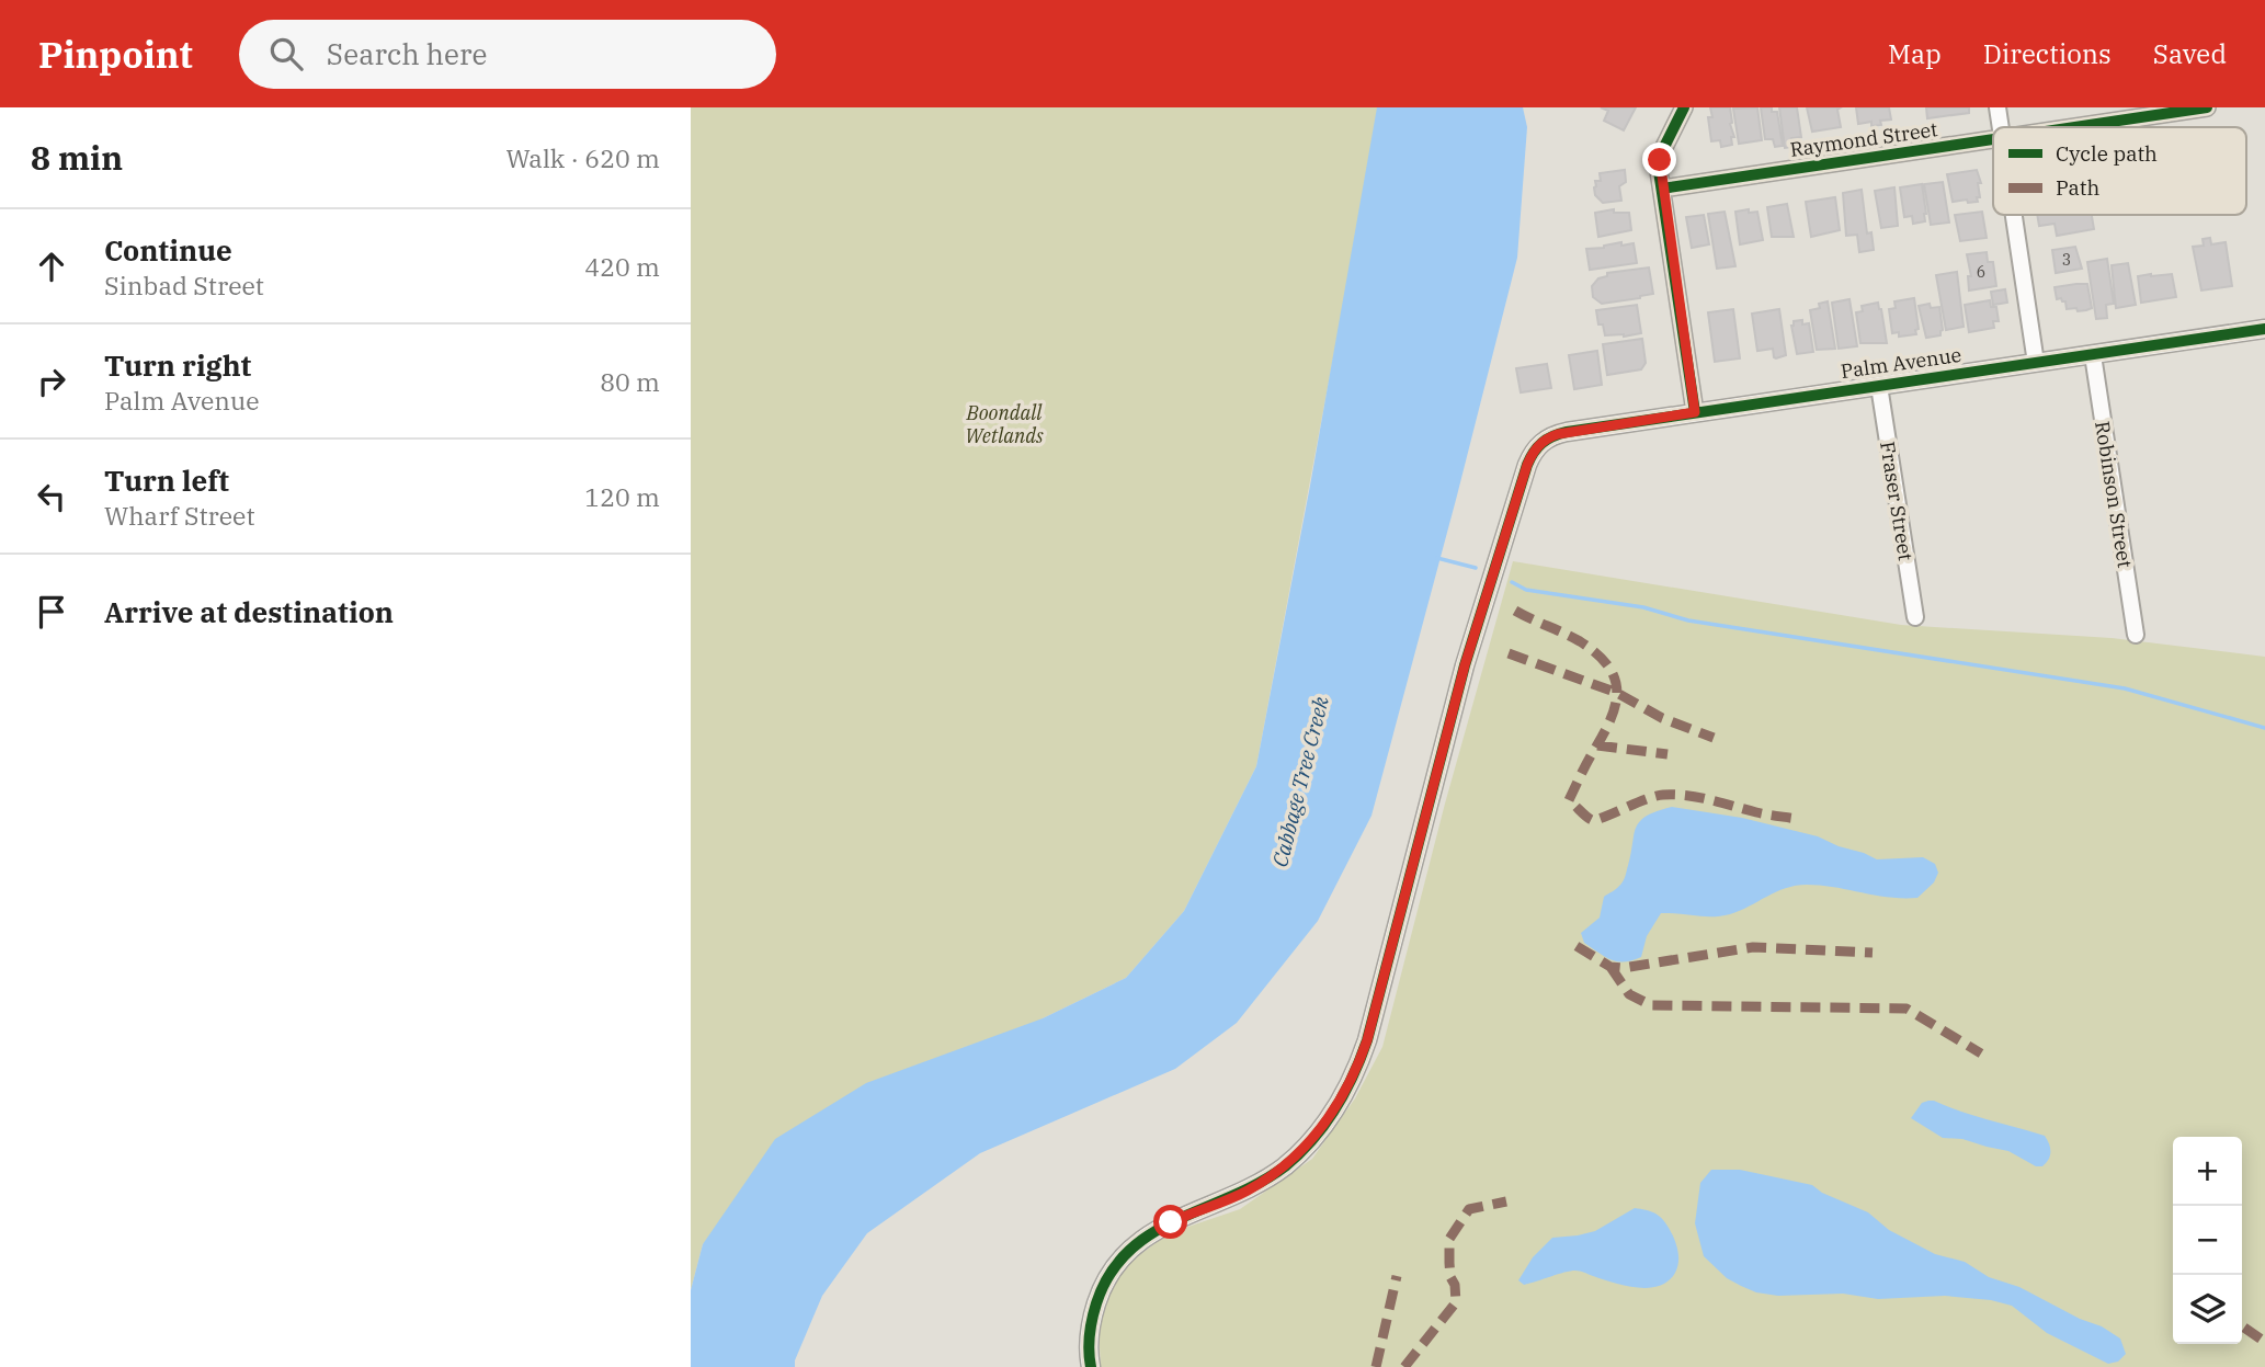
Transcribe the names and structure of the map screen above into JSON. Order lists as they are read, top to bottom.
{
  "streets": {
    "street": [
      "Raymond Street",
      "Palm Avenue",
      "Robinson Street",
      "Fraser Street"
    ]
  },
  "crossings": [
    ["Palm Avenue", "Robinson Street"],
    ["Palm Avenue", "Fraser Street"]
  ],
  "water": ["Cabbage Tree Creek"],
  "parks": ["Boondall Wetlands"],
  "house_numbers": ["3", "6"],
  "legend": ["Cycle path", "Path"],
  "page": {
    "header": "Pinpoint",
    "search": "Search here",
    "nav": ["Map", "Directions", "Saved"],
    "heading": ["8 min", "Walk · 620 m"],
    "list": [
      ["Continue", "Sinbad Street", "420 m"],
      ["Turn right", "Palm Avenue", "80 m"],
      ["Turn left", "Wharf Street", "120 m"],
      "Arrive at destination"
    ],
    "map_buttons": ["+", "−"]
  }
}
